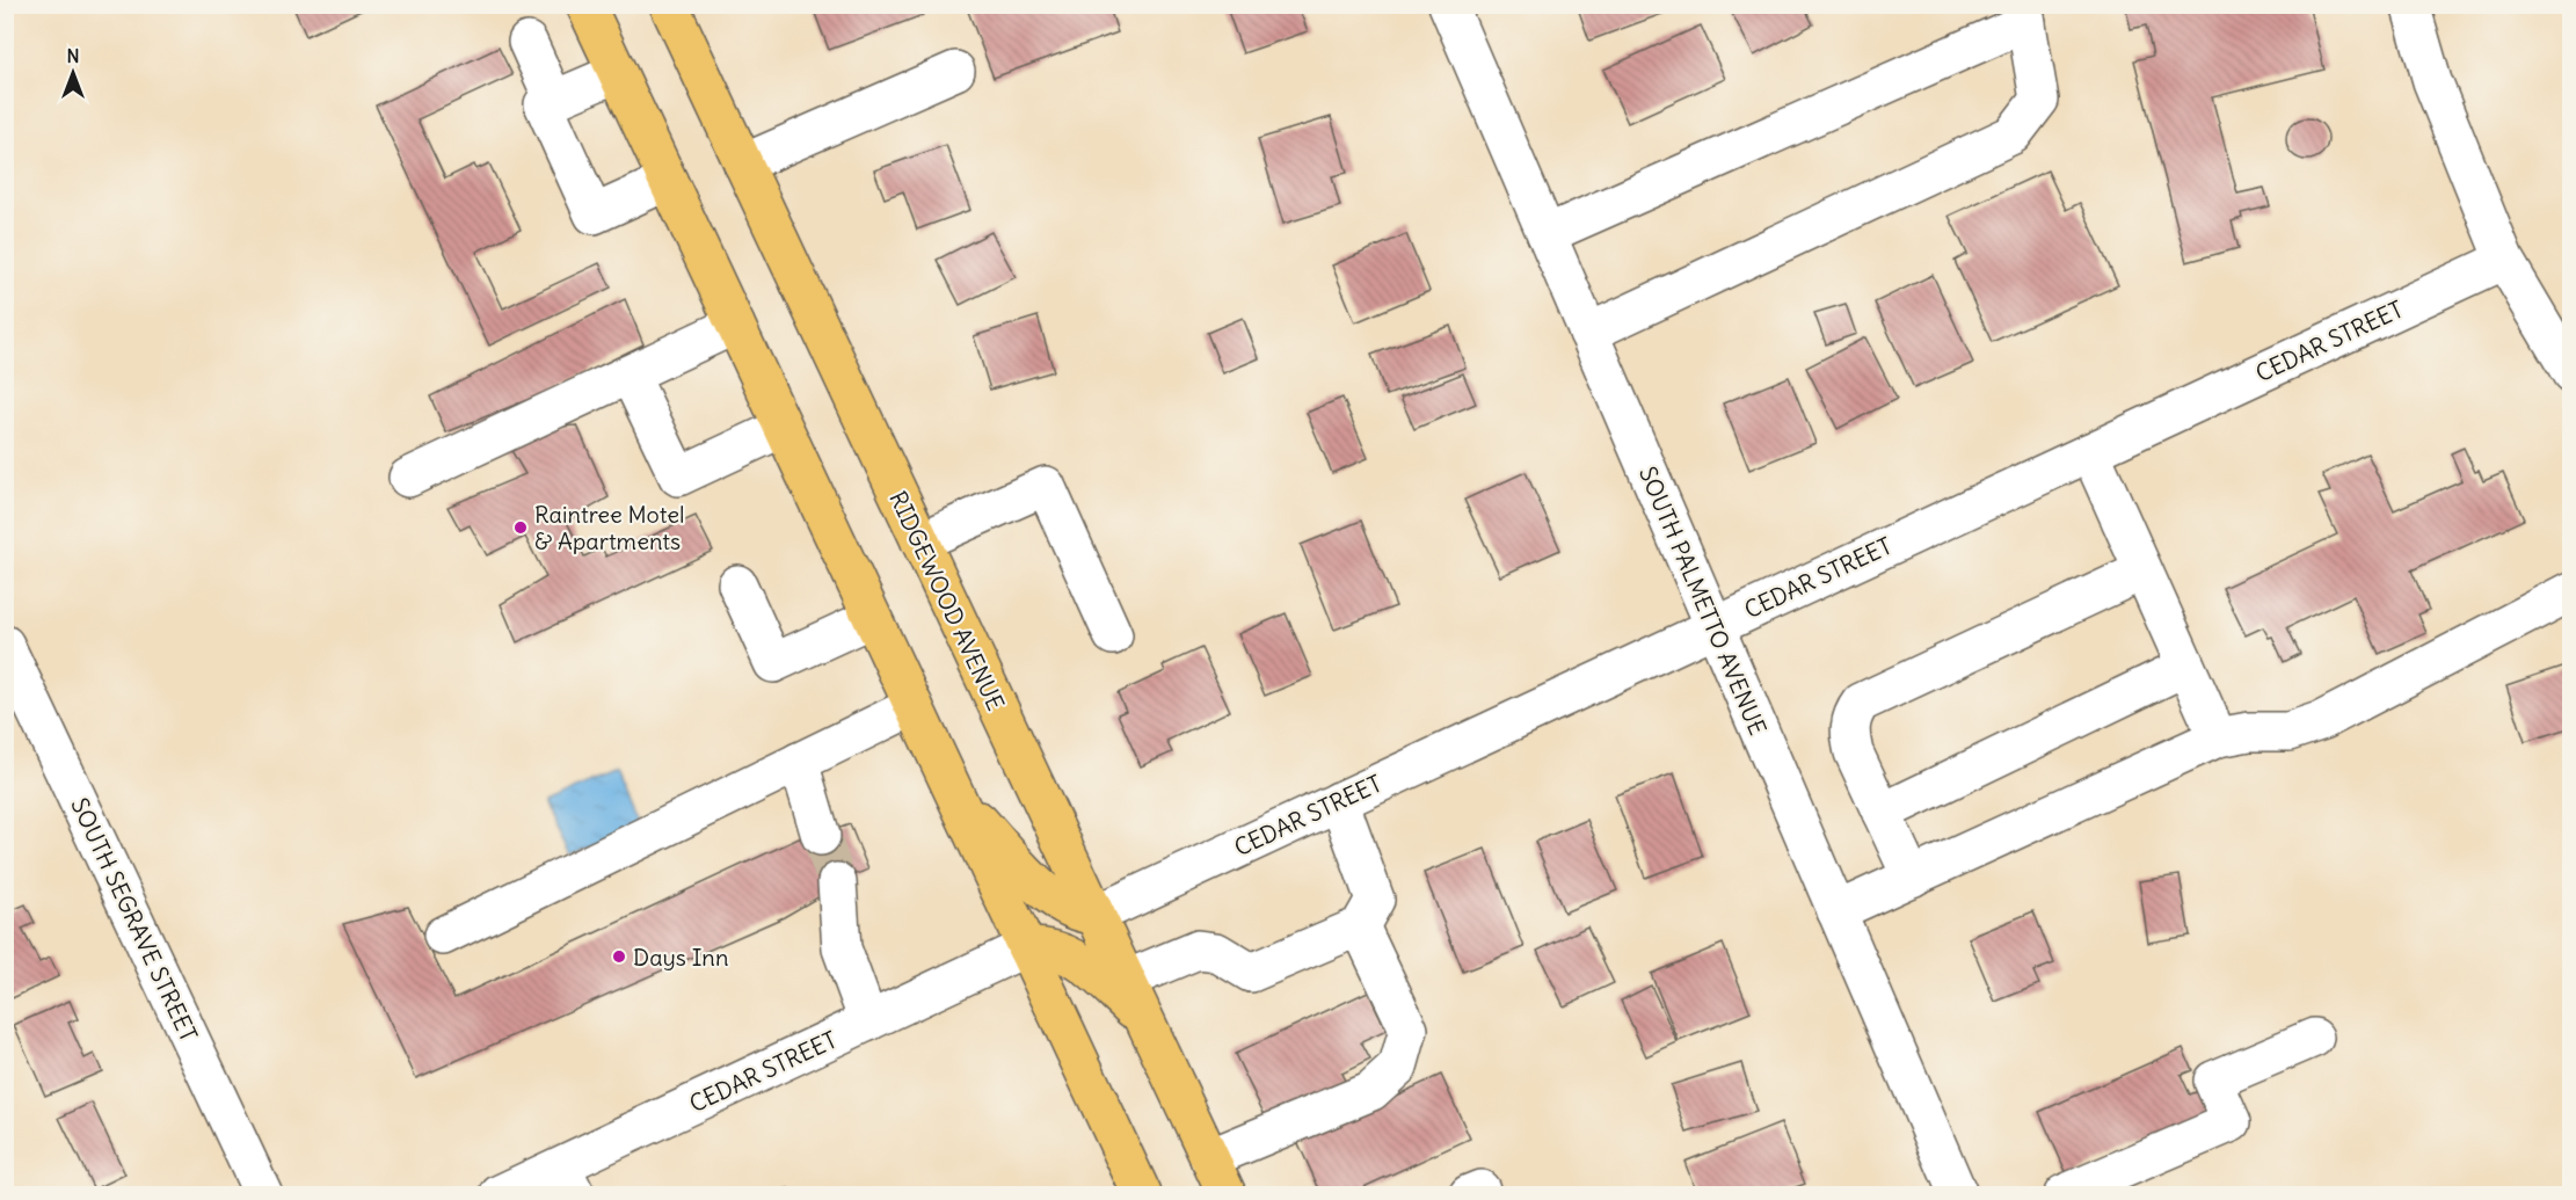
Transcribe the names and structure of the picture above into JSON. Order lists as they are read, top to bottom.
{
  "streets": {
    "main road": ["RIDGEWOOD AVENUE"],
    "street": ["CEDAR STREET", "SOUTH PALMETTO AVENUE", "SOUTH SEGRAVE STREET"]
  },
  "crossings": [
    ["CEDAR STREET", "RIDGEWOOD AVENUE"],
    ["CEDAR STREET", "SOUTH PALMETTO AVENUE"]
  ],
  "places": ["Raintree Motel & Apartments", "Days Inn"],
  "north": "top"
}
